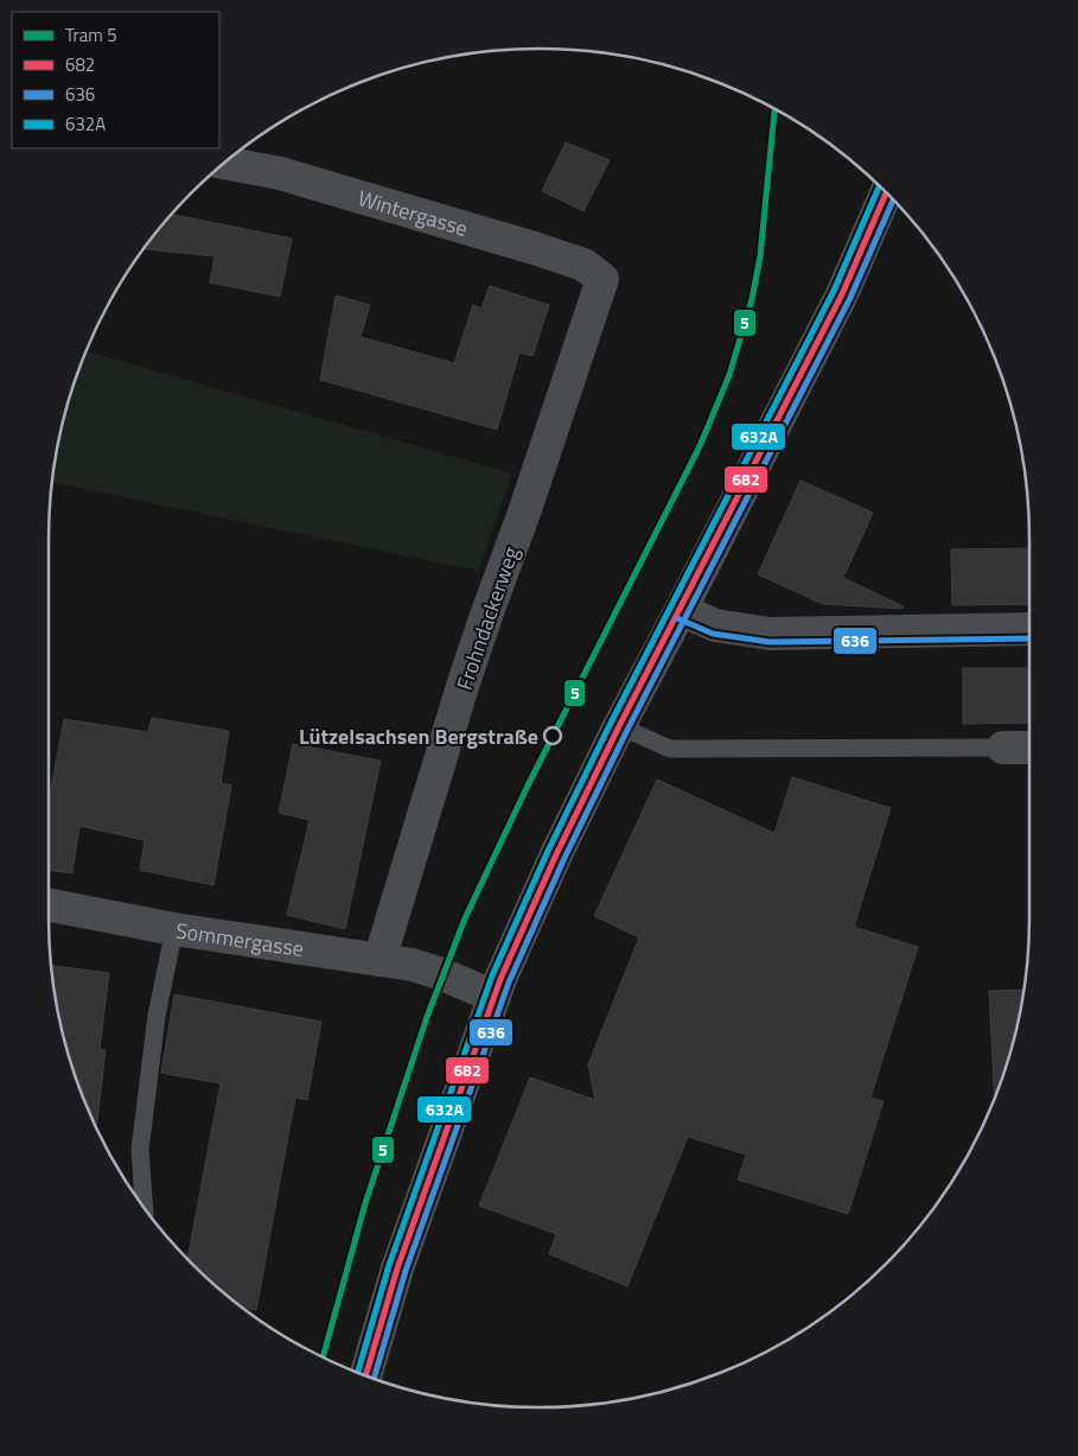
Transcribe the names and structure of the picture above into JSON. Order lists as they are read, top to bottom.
{
  "streets": {
    "street": ["Wintergasse", "Frohndackerweg", "Sommergasse"]
  },
  "crossings": [
    ["Wintergasse", "Frohndackerweg"],
    ["Frohndackerweg", "Sommergasse"]
  ],
  "places": ["Lützelsachsen Bergstraße"],
  "lines": [
    "tram line 5",
    "transit line 632A",
    "transit line 682",
    "transit line 636"
  ],
  "legend": [
    "Tram 5",
    "682",
    "636",
    "632A"
  ]
}
